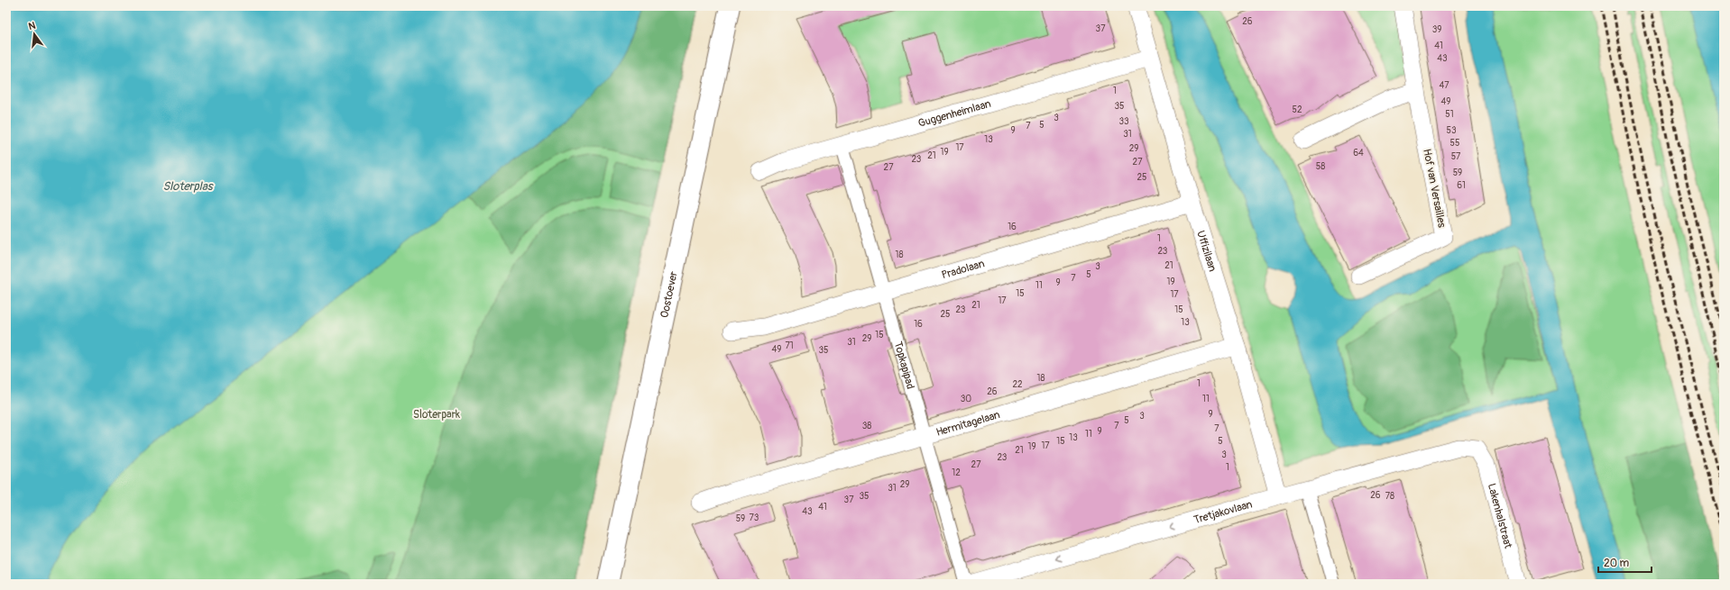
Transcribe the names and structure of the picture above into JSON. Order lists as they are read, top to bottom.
{
  "streets": {
    "main road": ["Oostoever"],
    "street": [
      "Guggenheimlaan",
      "Hof van Versailles",
      "Uffizilaan",
      "Pradolaan",
      "Topkapipad",
      "Hermitagelaan",
      "Tretjakovlaan",
      "Lakenhalstraat"
    ]
  },
  "crossings": [
    ["Guggenheimlaan", "Uffizilaan"],
    ["Guggenheimlaan", "Topkapipad"],
    ["Uffizilaan", "Pradolaan"],
    ["Uffizilaan", "Hermitagelaan"],
    ["Uffizilaan", "Tretjakovlaan"],
    ["Pradolaan", "Topkapipad"],
    ["Topkapipad", "Hermitagelaan"],
    ["Tretjakovlaan", "Lakenhalstraat"]
  ],
  "one_way": ["Tretjakovlaan"],
  "water": ["Sloterplas"],
  "parks": ["Sloterpark"],
  "house_numbers": [
    "26",
    "37",
    "39",
    "41",
    "43",
    "47",
    "1",
    "49",
    "35",
    "52",
    "51",
    "3",
    "33",
    "5",
    "7",
    "9",
    "53",
    "31",
    "13",
    "55",
    "17",
    "29",
    "19",
    "64",
    "21",
    "57",
    "23",
    "27",
    "58",
    "27",
    "59",
    "25",
    "61",
    "16",
    "1",
    "23",
    "18",
    "21",
    "3",
    "5",
    "7",
    "19",
    "9",
    "11",
    "15",
    "17",
    "17",
    "21",
    "23",
    "15",
    "25",
    "13",
    "16",
    "15",
    "29",
    "31",
    "71",
    "49",
    "35",
    "18",
    "1",
    "22",
    "26",
    "30",
    "11",
    "9",
    "3",
    "5",
    "38",
    "7",
    "7",
    "9",
    "11",
    "13",
    "15",
    "5",
    "17",
    "19",
    "21",
    "3",
    "23",
    "27",
    "1",
    "12",
    "29",
    "31",
    "26",
    "35",
    "78",
    "37",
    "41",
    "43",
    "73",
    "59"
  ],
  "scale_bar": "20 m",
  "north": "top"
}
